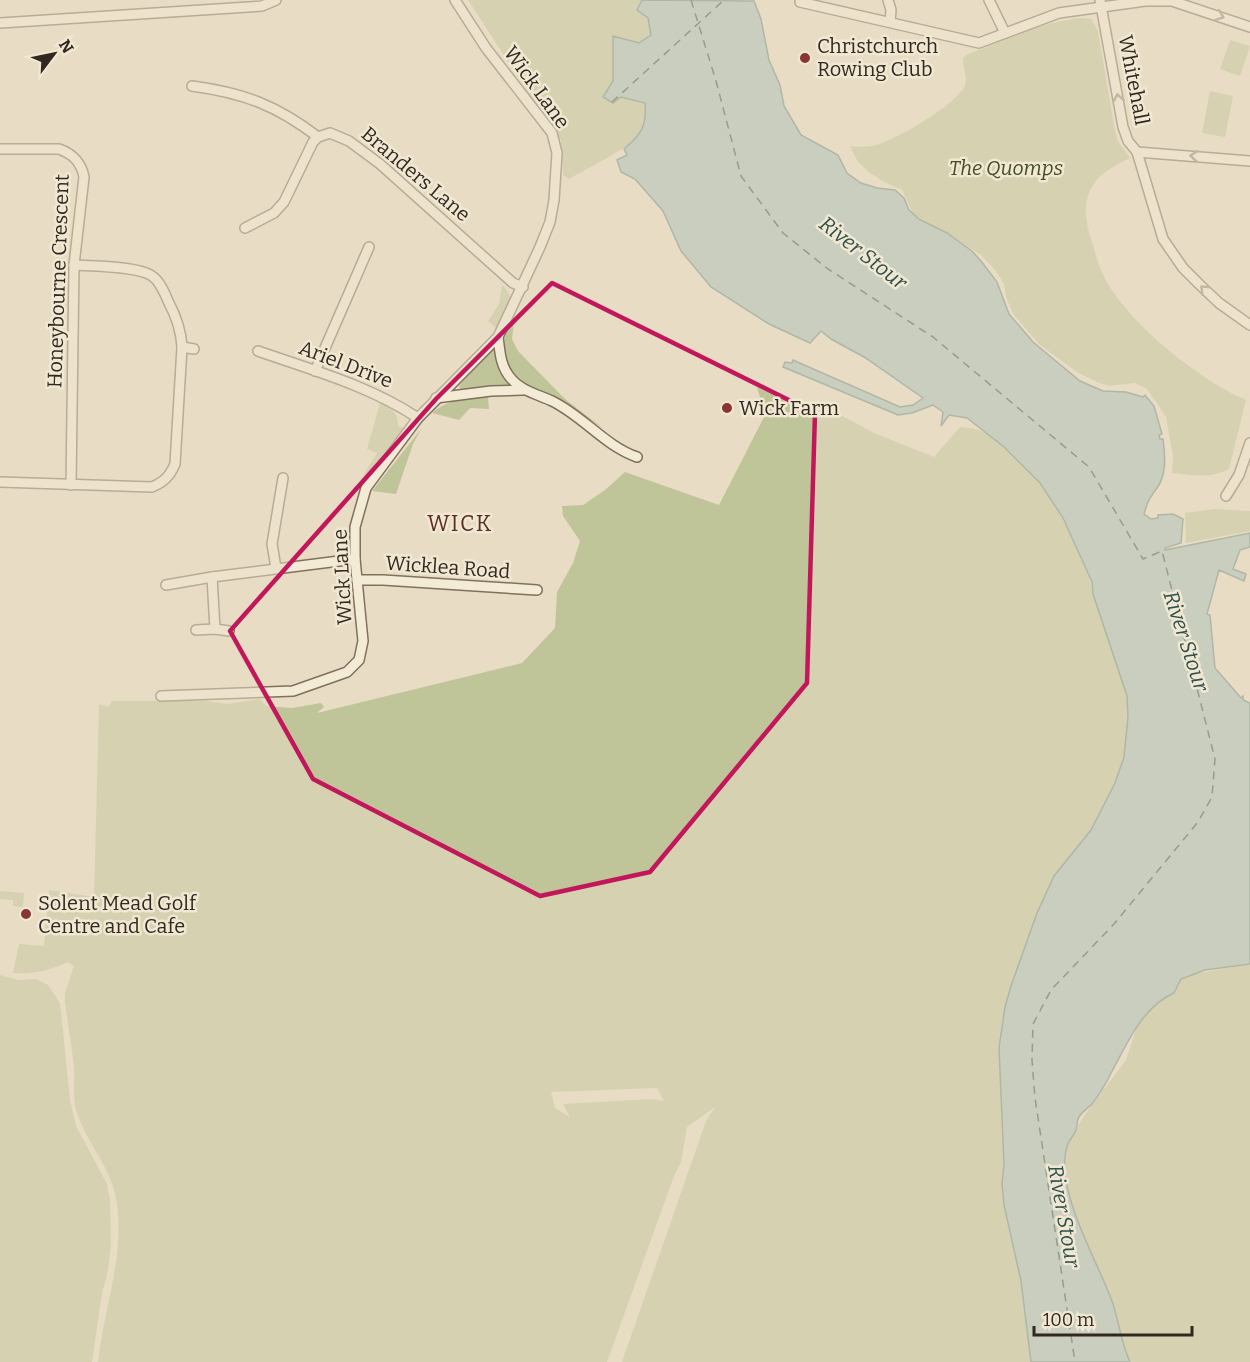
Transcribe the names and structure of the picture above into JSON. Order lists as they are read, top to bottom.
{
  "streets": {
    "street": [
      "Whitehall",
      "Wick Lane",
      "Branders Lane",
      "Honeybourne Crescent",
      "Ariel Drive",
      "Wicklea Road"
    ]
  },
  "crossings": [
    ["Wick Lane", "Branders Lane"],
    ["Wick Lane", "Ariel Drive"],
    ["Wick Lane", "Wicklea Road"]
  ],
  "districts": ["WICK"],
  "water": ["River Stour"],
  "parks": ["The Quomps"],
  "places": ["Christchurch Rowing Club", "Wick Farm", "Solent Mead Golf Centre and Cafe"],
  "scale_bar": "100 m",
  "north": "top right"
}
